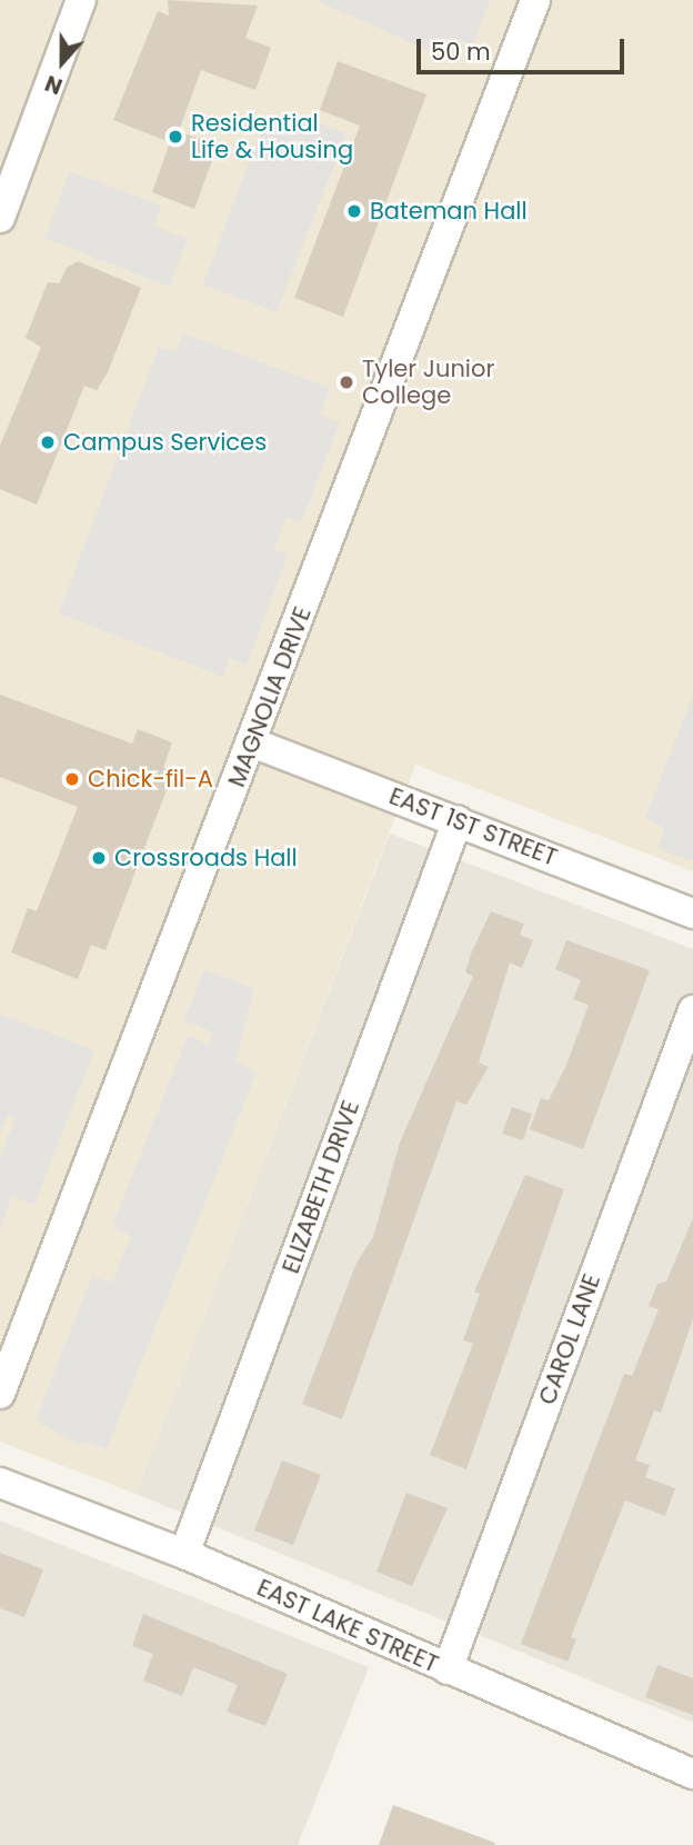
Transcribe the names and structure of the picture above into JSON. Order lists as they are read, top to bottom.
{
  "streets": {
    "street": [
      "MAGNOLIA DRIVE",
      "EAST 1ST STREET",
      "ELIZABETH DRIVE",
      "CAROL LANE",
      "EAST LAKE STREET"
    ]
  },
  "crossings": [
    ["MAGNOLIA DRIVE", "EAST 1ST STREET"],
    ["EAST 1ST STREET", "ELIZABETH DRIVE"],
    ["ELIZABETH DRIVE", "EAST LAKE STREET"],
    ["CAROL LANE", "EAST LAKE STREET"]
  ],
  "places": [
    "Residential Life & Housing",
    "Bateman Hall",
    "Tyler Junior College",
    "Campus Services",
    "Chick-fil-A",
    "Crossroads Hall"
  ],
  "scale_bar": "50 m",
  "north": "bottom"
}
